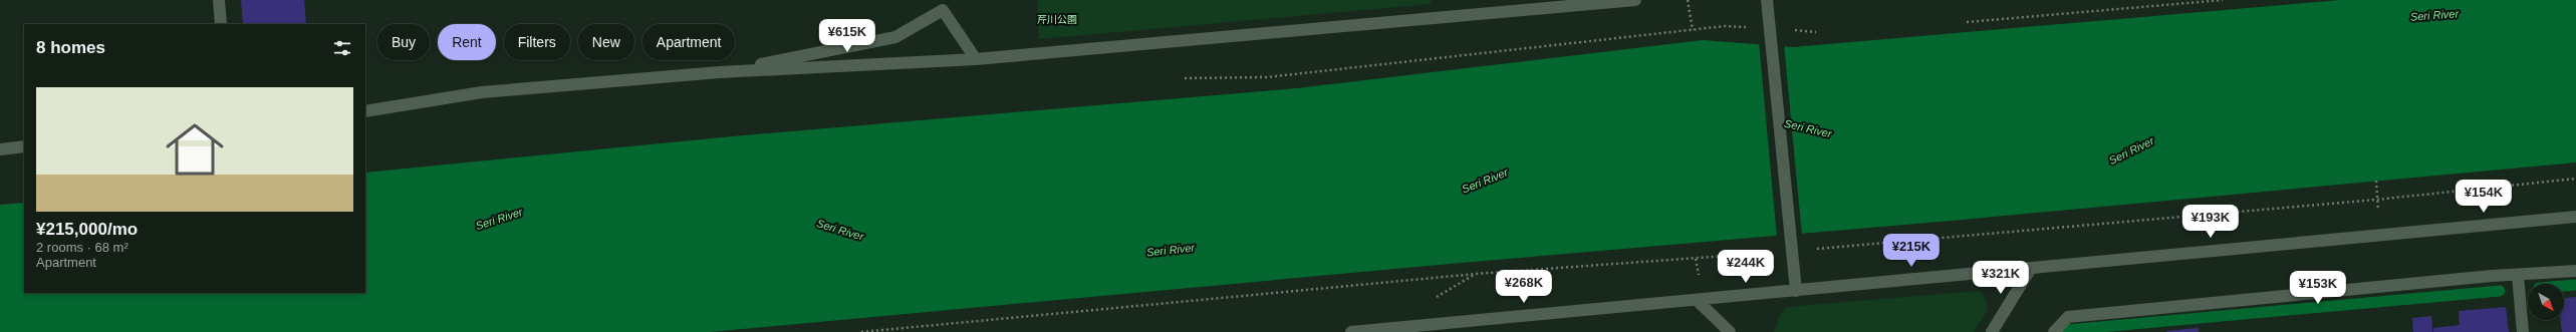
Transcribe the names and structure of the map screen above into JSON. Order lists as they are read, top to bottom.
{
  "water": ["Seri River"],
  "parks": ["芹川公園"],
  "north": "bottom right",
  "page": {
    "price": [
      "¥615K",
      "¥154K",
      "¥193K",
      "¥215K",
      "¥244K",
      "¥321K",
      "¥268K",
      "¥153K"
    ],
    "chip": [
      "Buy",
      "Rent",
      "Filters",
      "New",
      "Apartment"
    ],
    "heading": "8 homes",
    "list": [
      {
        "name": "¥215,000/mo",
        "note": "2 rooms · 68 m² · Apartment"
      }
    ]
  }
}
